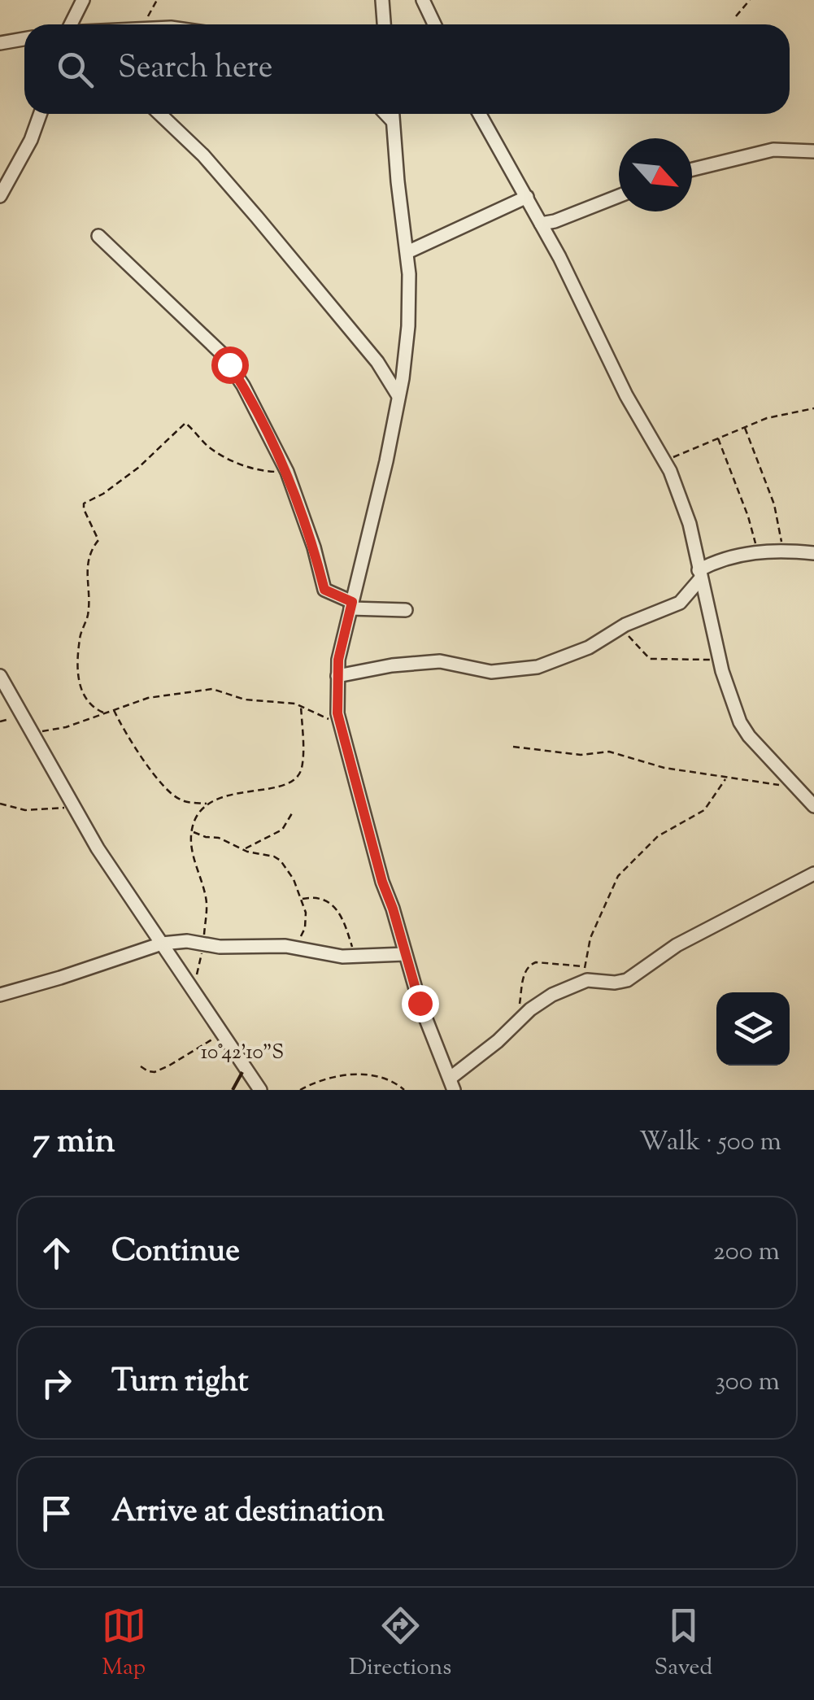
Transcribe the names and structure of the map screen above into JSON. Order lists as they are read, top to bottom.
{
  "north": "bottom right",
  "page": {
    "search": "Search here",
    "heading": ["7 min", "Walk · 500 m"],
    "list": [
      ["Continue", "200 m"],
      ["Turn right", "300 m"],
      "Arrive at destination"
    ],
    "nav": ["Map", "Directions", "Saved"]
  },
  "coordinates": ["10°42'10\"S"]
}
